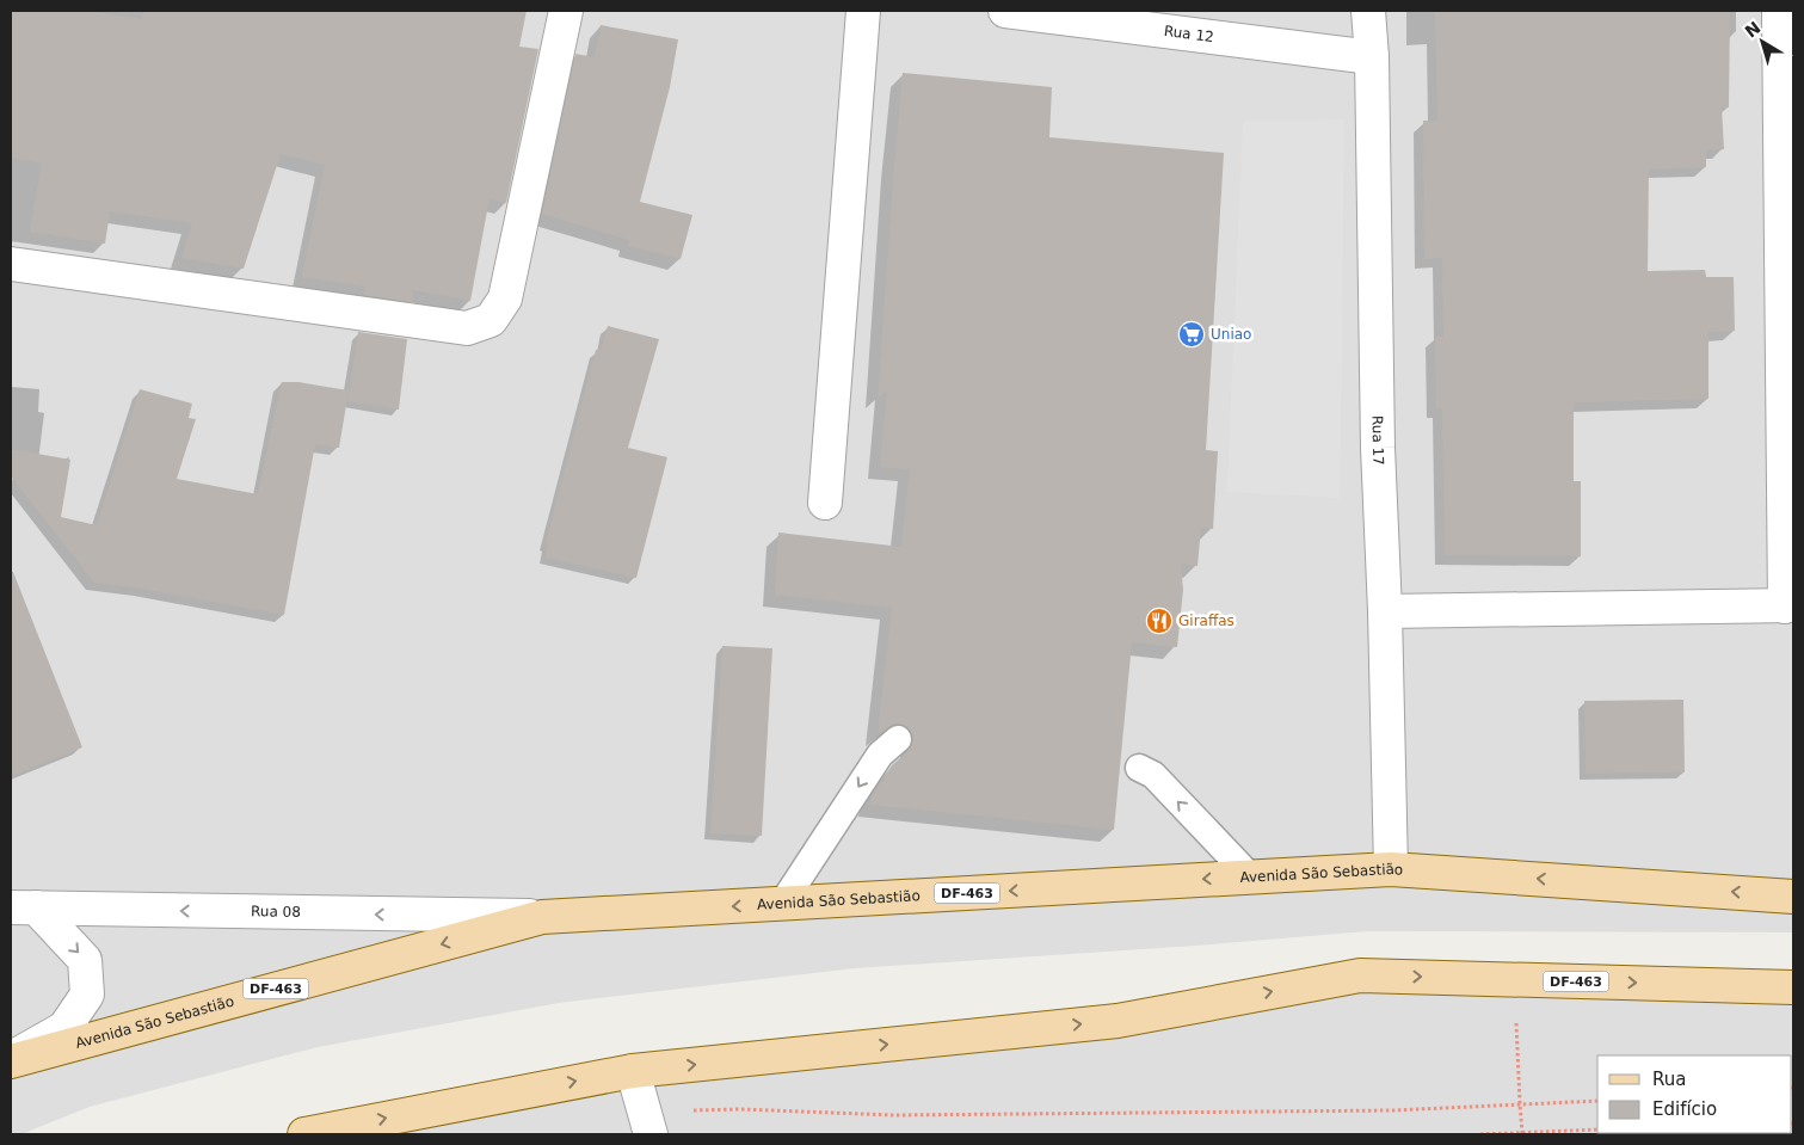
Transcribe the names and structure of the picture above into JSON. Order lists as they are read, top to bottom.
{
  "streets": {
    "main road": ["Avenida São Sebastião", "DF-463"],
    "street": ["Rua 12", "Rua 17", "Rua 08"]
  },
  "crossings": [
    ["Rua 12", "Rua 17"],
    ["Rua 17", "Avenida São Sebastião"],
    ["Avenida São Sebastião", "Rua 08"]
  ],
  "one_way": ["Rua 08"],
  "places": {
    "supermarket": ["Uniao"],
    "restaurant": ["Giraffas"]
  },
  "legend": ["Rua", "Edifício"],
  "north": "top left"
}
